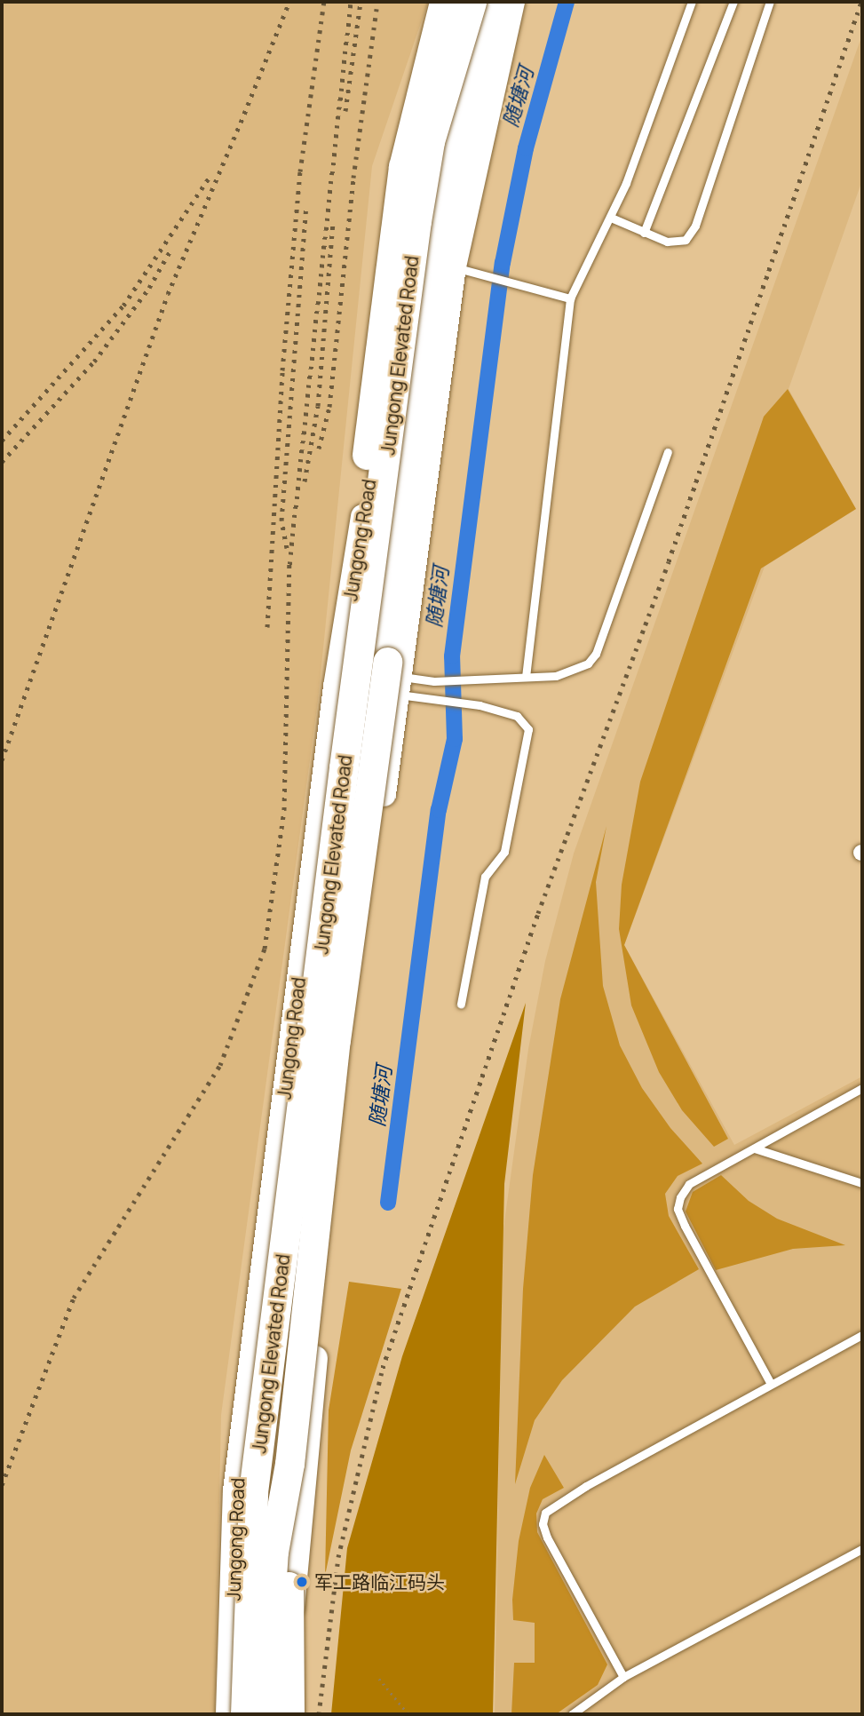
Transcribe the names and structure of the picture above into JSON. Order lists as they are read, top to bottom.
{
  "streets": {
    "highway": ["Jungong Elevated Road"],
    "main road": ["Jungong Road"]
  },
  "water": ["随塘河"],
  "places": ["军工路临江码头"]
}
